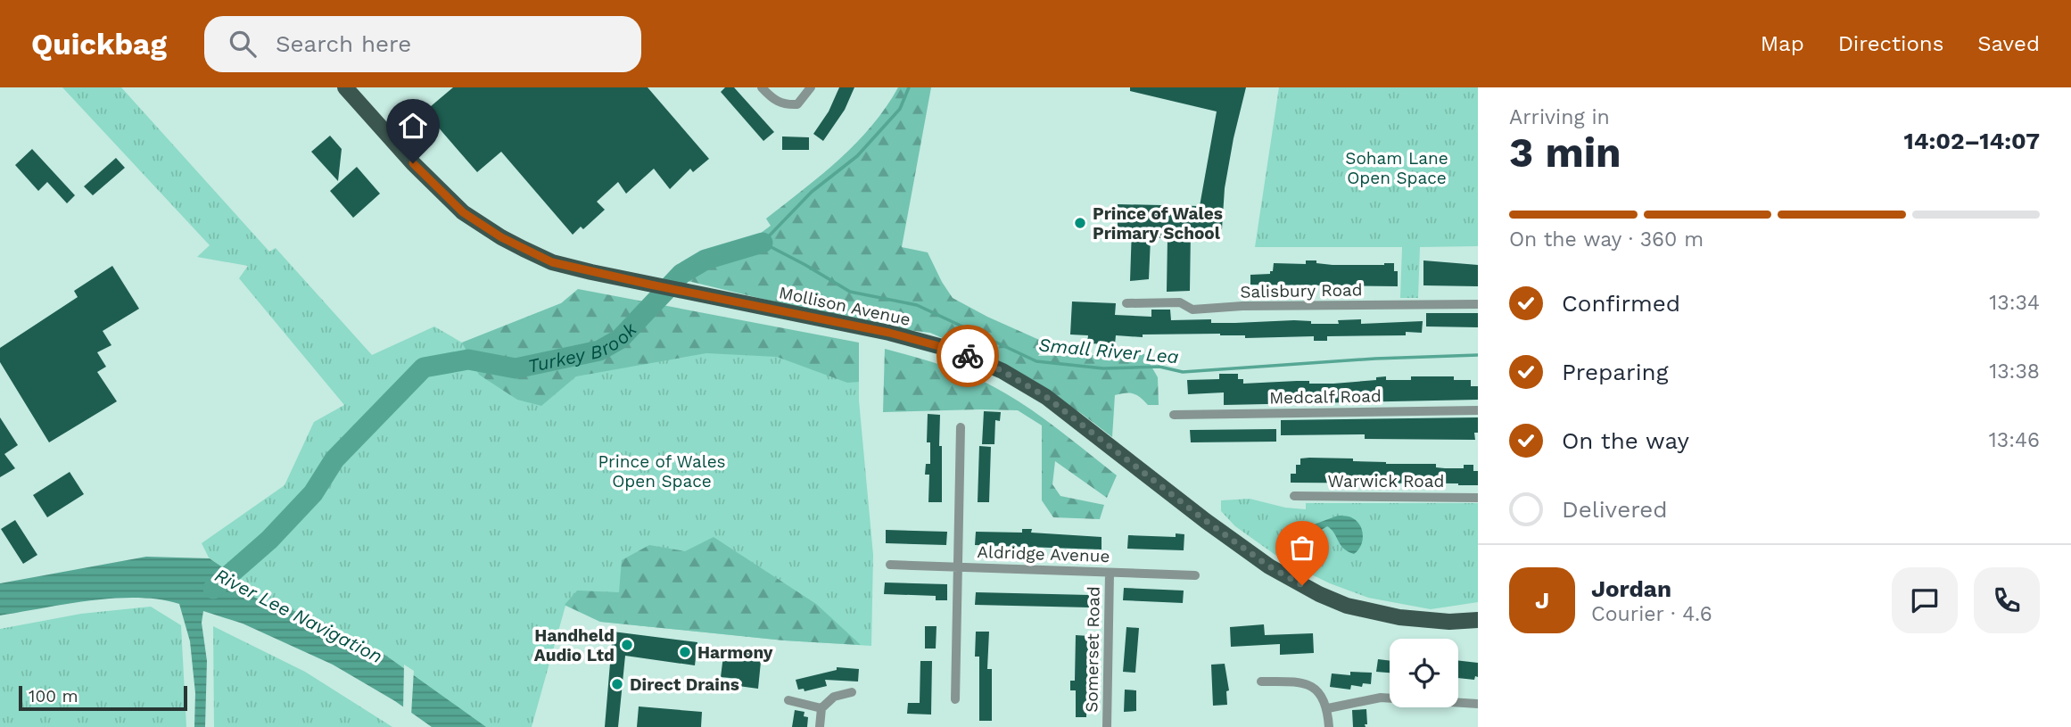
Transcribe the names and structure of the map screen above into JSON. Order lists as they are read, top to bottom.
{
  "streets": {
    "main road": ["Mollison Avenue"],
    "street": [
      "Salisbury Road",
      "Medcalf Road",
      "Warwick Road",
      "Aldridge Avenue",
      "Somerset Road"
    ]
  },
  "crossings": [
    ["Aldridge Avenue", "Somerset Road"]
  ],
  "water": ["Turkey Brook", "Small River Lea", "River Lee Navigation"],
  "parks": ["Soham Lane Open Space", "Prince of Wales Open Space"],
  "places": [
    "Prince of Wales Primary School",
    "Handheld Audio Ltd",
    "Harmony",
    "Direct Drains"
  ],
  "scale_bar": "100 m",
  "page": {
    "header": "Quickbag",
    "search": "Search here",
    "nav": ["Map", "Directions", "Saved"],
    "heading": ["3 min", "Arriving in", "14:02–14:07"],
    "panel": ["Jordan", "Courier · 4.6"],
    "bar": "On the way · 360 m",
    "list": [
      ["Confirmed", "13:34"],
      ["Preparing", "13:38"],
      ["On the way", "13:46"],
      "Delivered"
    ],
    "round": "J",
    "scale": "100 m"
  }
}
